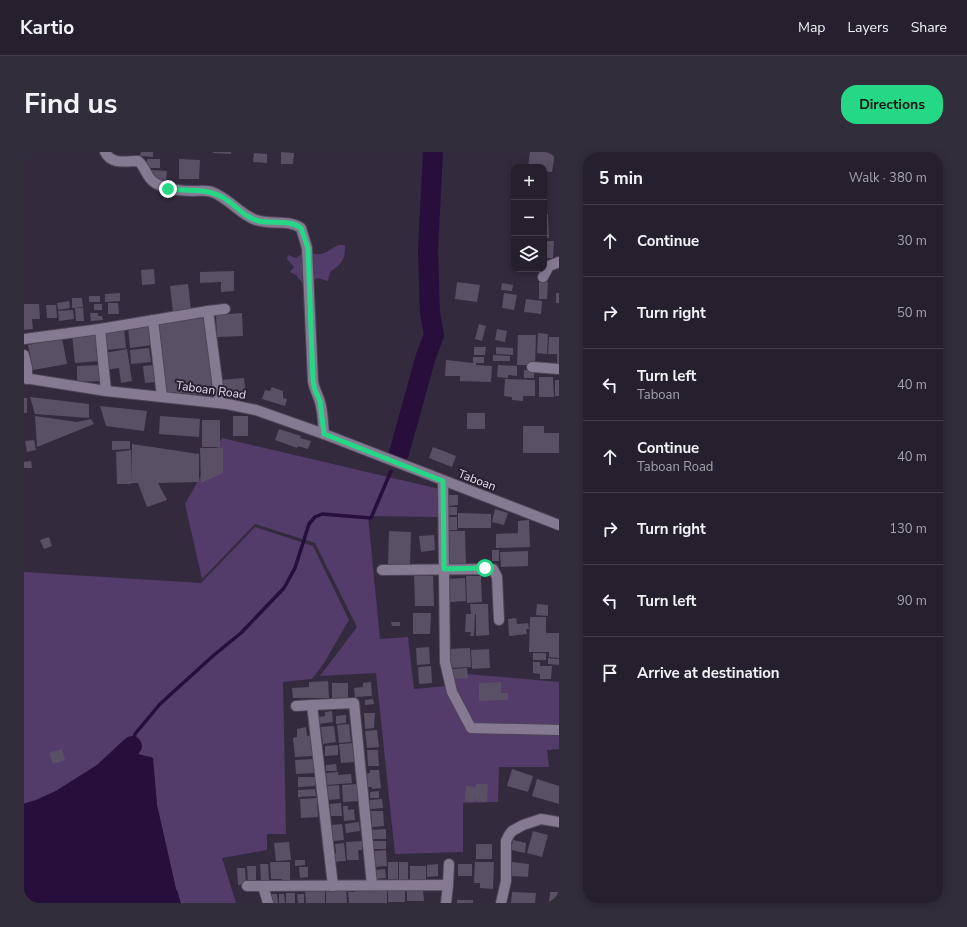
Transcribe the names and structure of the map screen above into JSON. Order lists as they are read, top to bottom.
{
  "streets": {
    "street": ["Taboan Road", "Taboan"]
  },
  "crossings": [
    ["Taboan Road", "Taboan"]
  ],
  "page": {
    "header": "Kartio",
    "nav": ["Map", "Layers", "Share"],
    "title": "Find us",
    "buttons": "Directions",
    "heading": ["5 min", "Walk · 380 m"],
    "map_buttons": ["+", "−"],
    "list": [
      ["Continue", "30 m"],
      ["Turn right", "50 m"],
      ["Turn left", "Taboan", "40 m"],
      ["Continue", "Taboan Road", "40 m"],
      ["Turn right", "130 m"],
      ["Turn left", "90 m"],
      "Arrive at destination"
    ]
  }
}
